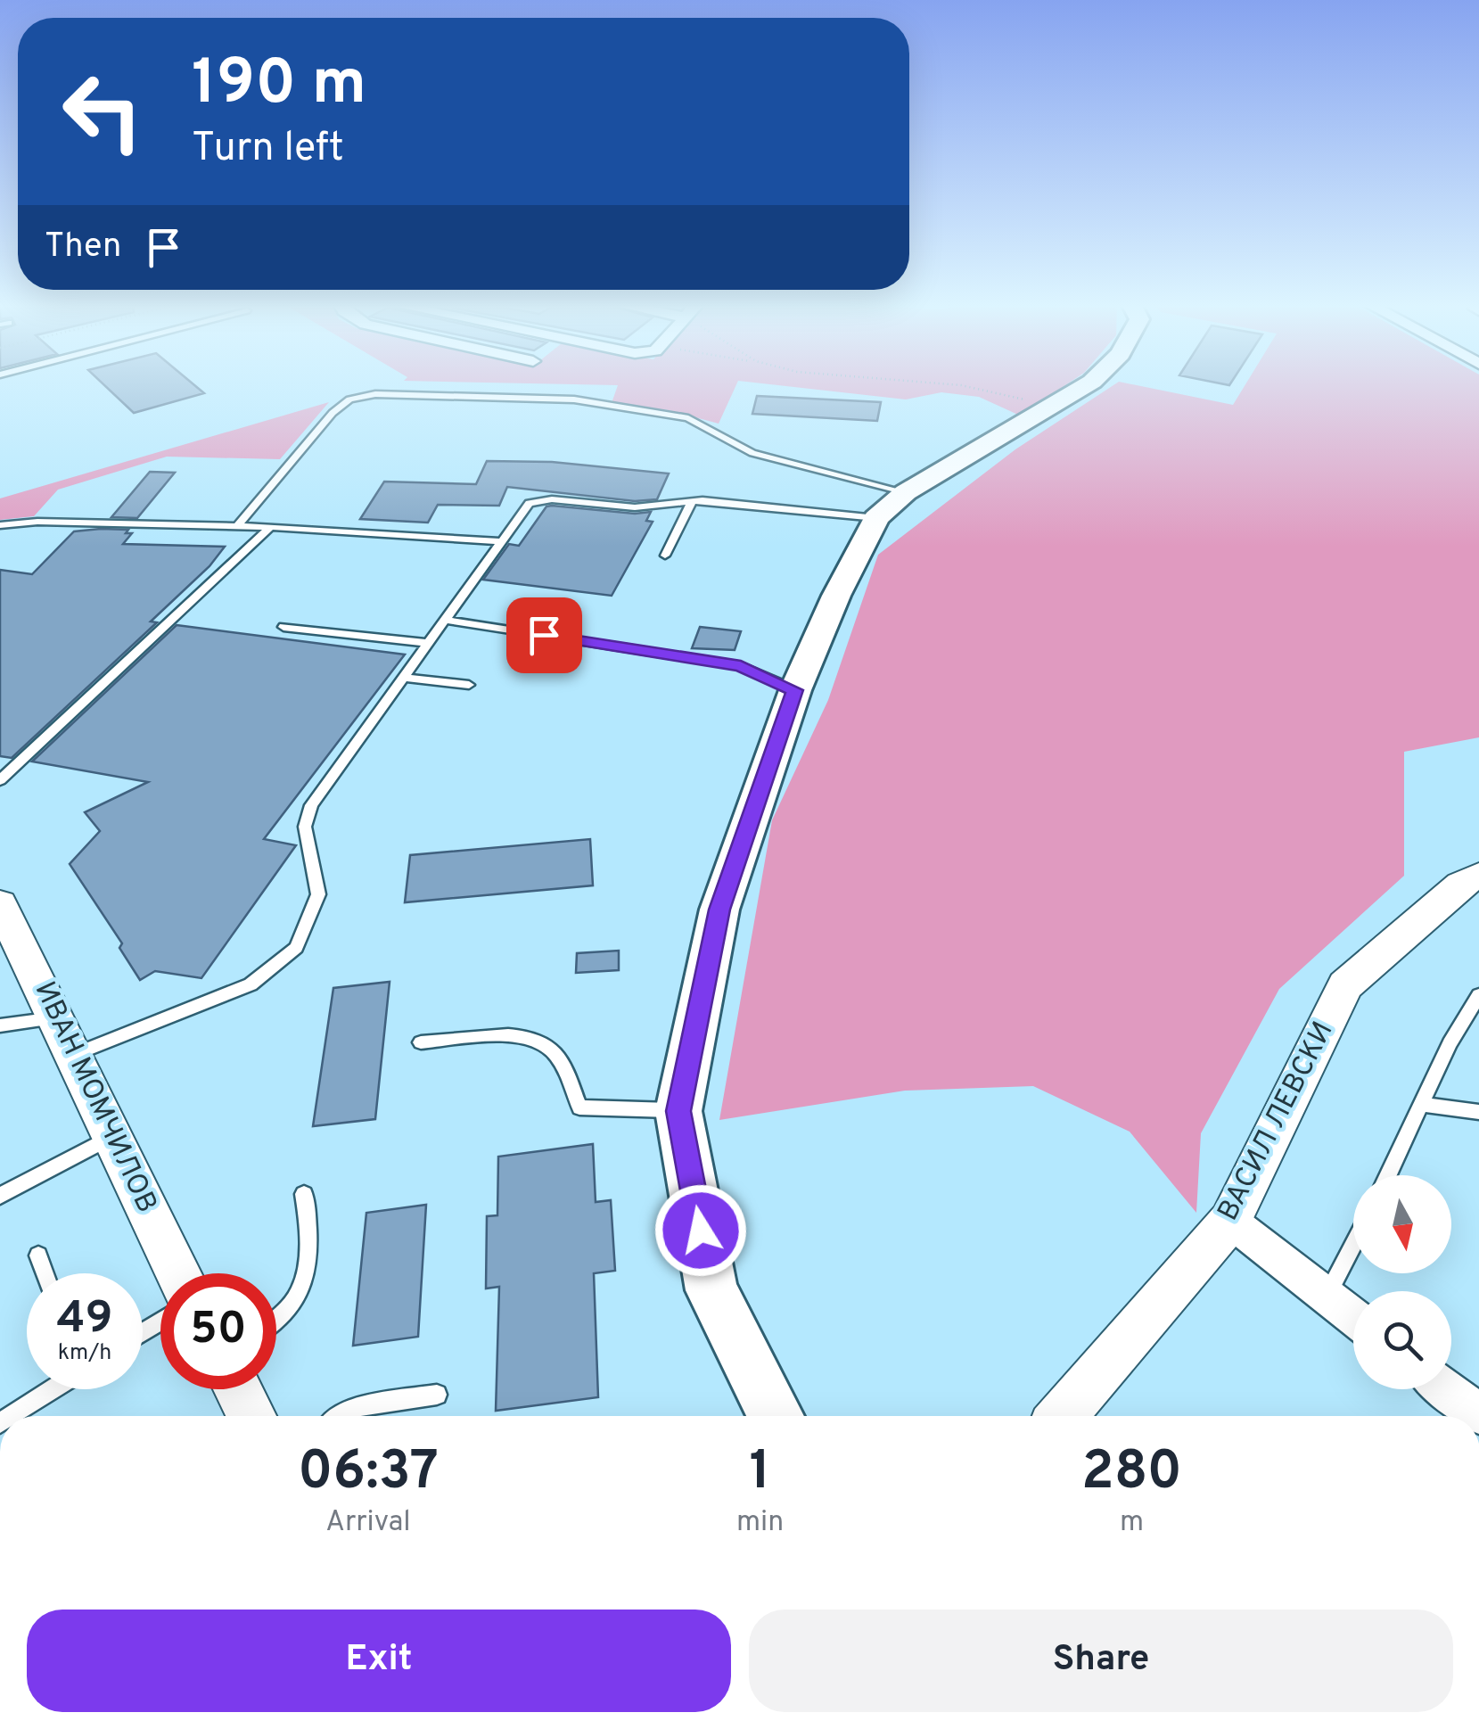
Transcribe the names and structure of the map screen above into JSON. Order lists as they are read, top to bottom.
{
  "streets": {
    "street": ["ИВАН МОМЧИЛОВ", "ВАСИЛ ЛЕВСКИ"]
  },
  "north": "bottom",
  "page": {
    "turn": ["190 m", "Turn left"],
    "then": "Then",
    "speed": "49 km/h",
    "limit": "50",
    "eta": [
      "06:37",
      "Arrival",
      "1",
      "min",
      "280",
      "m"
    ],
    "buttons": ["Exit", "Share"]
  }
}
